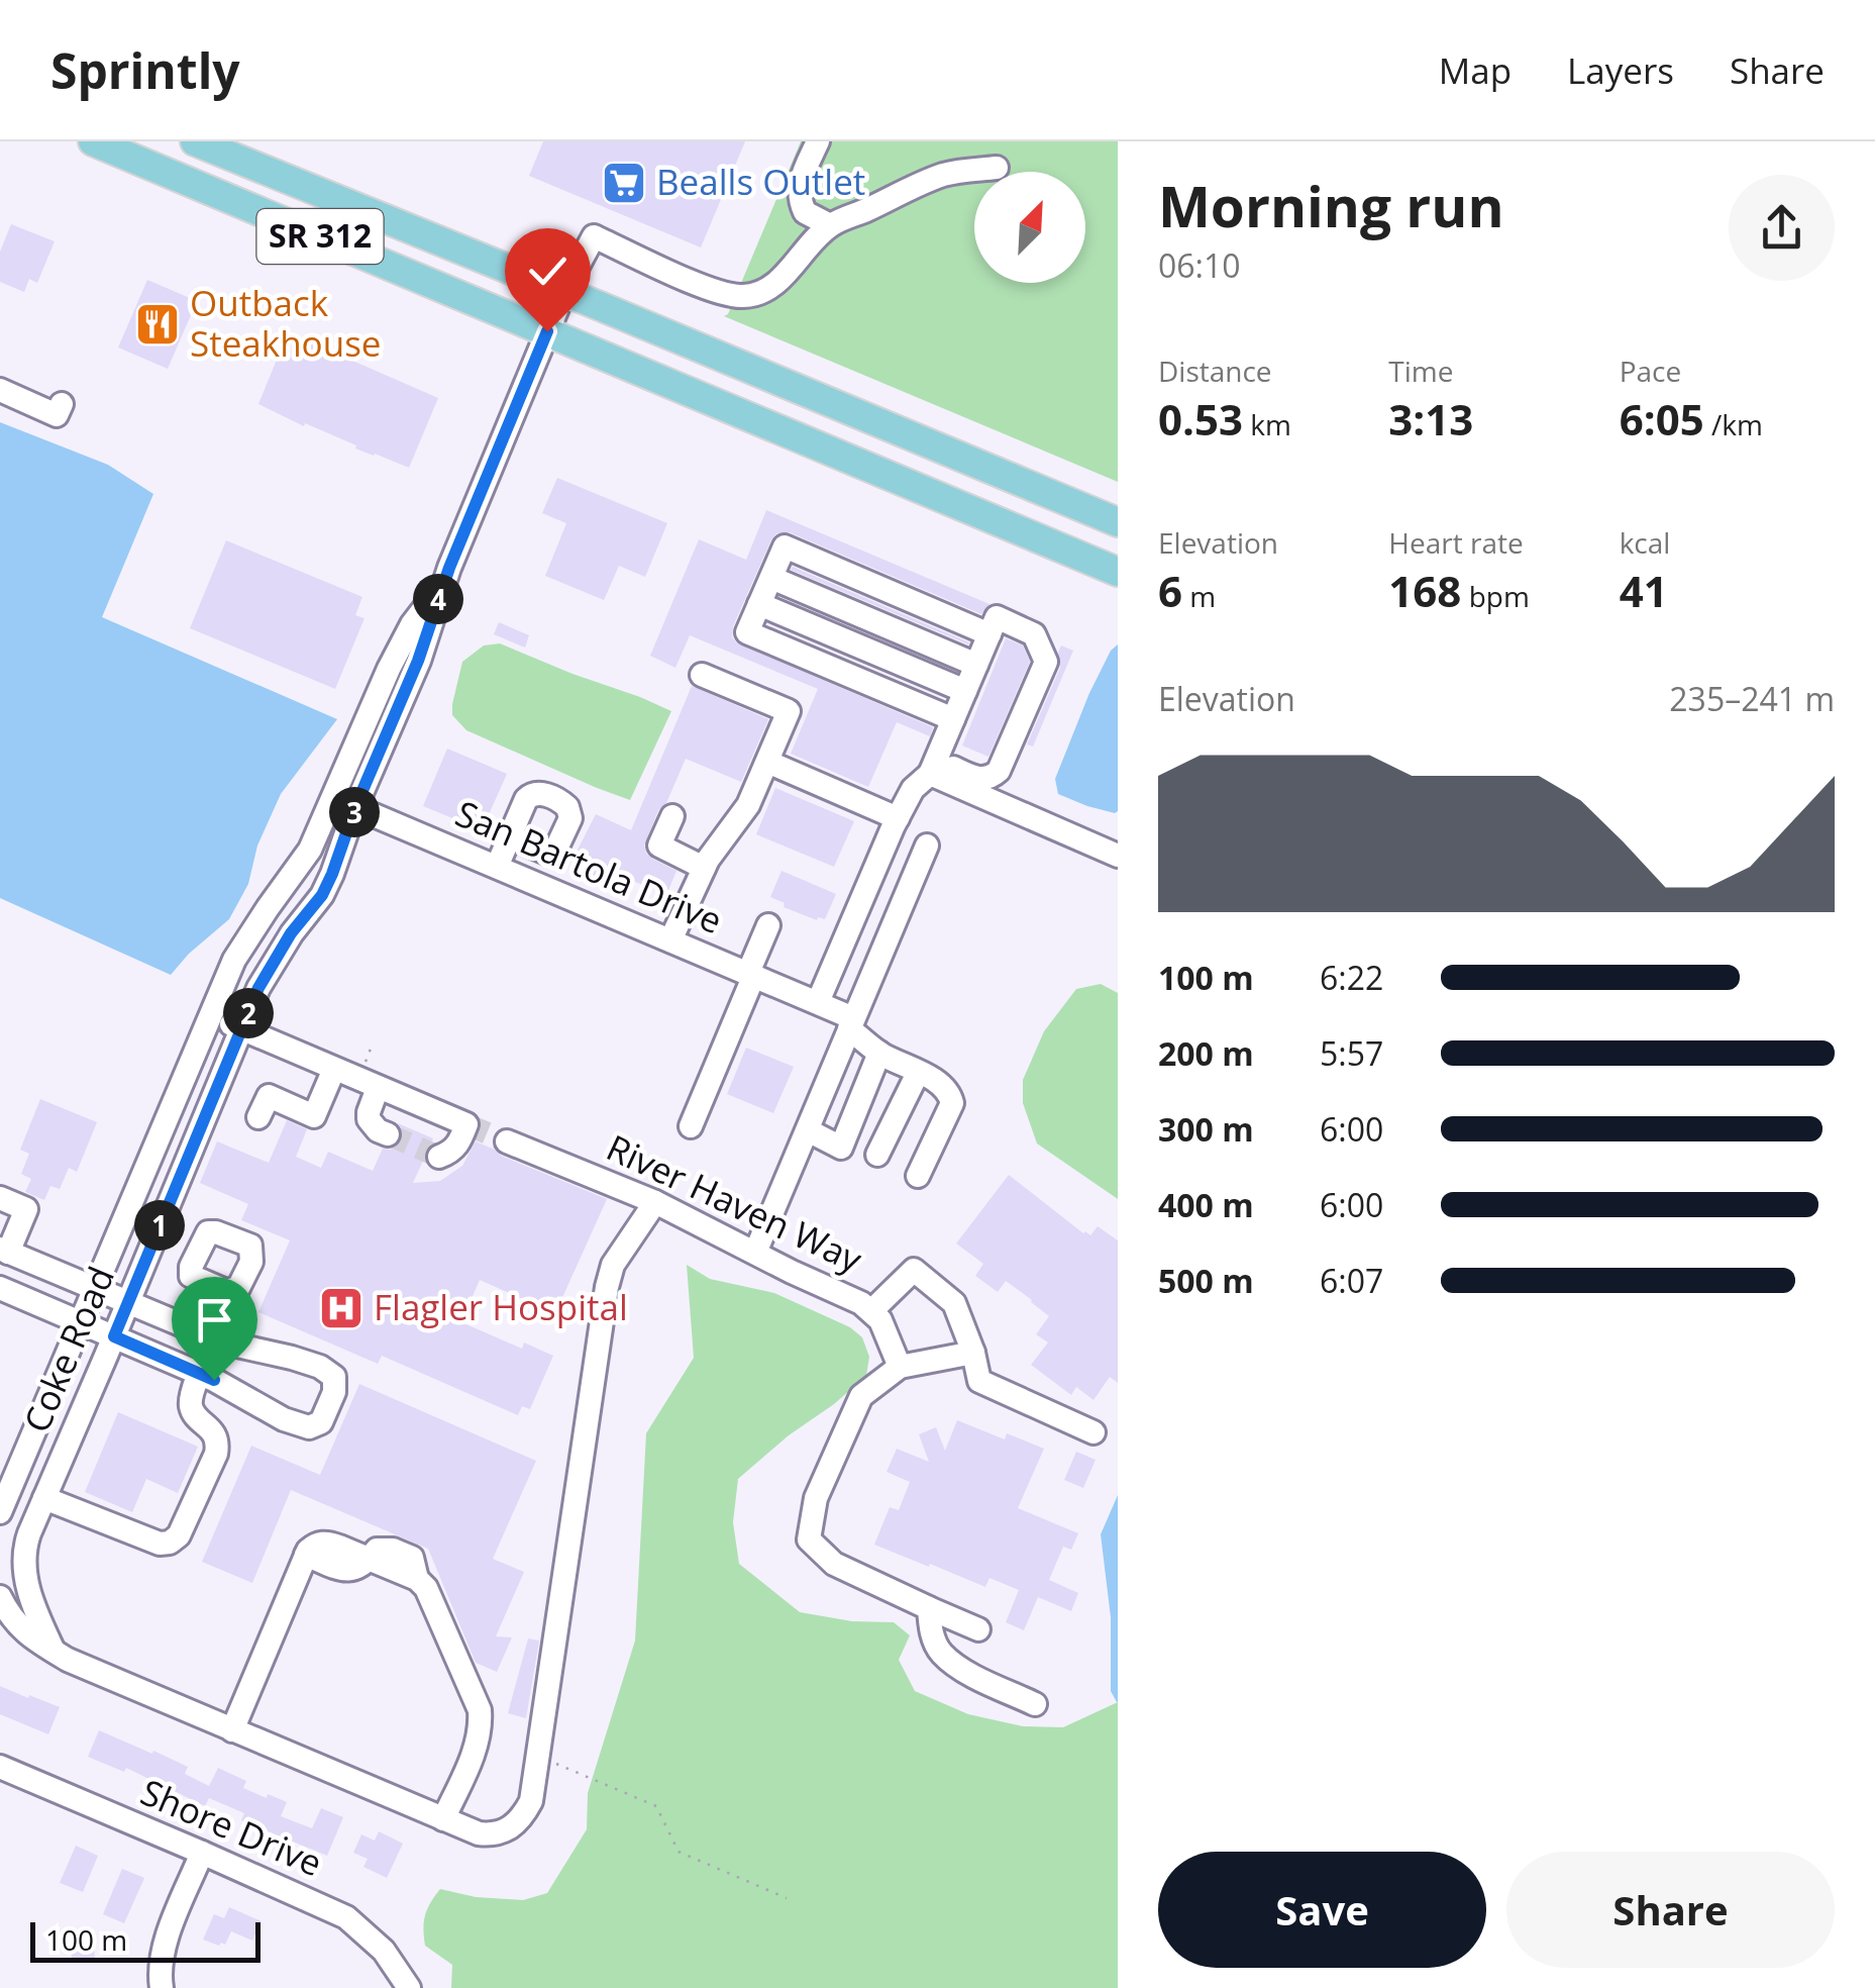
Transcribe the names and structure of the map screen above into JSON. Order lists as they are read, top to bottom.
{
  "streets": {
    "main road": ["SR 312"],
    "street": [
      "San Bartola Drive",
      "River Haven Way",
      "Coke Road",
      "Shore Drive"
    ]
  },
  "crossings": [
    ["SR 312", "Coke Road"],
    ["San Bartola Drive", "Coke Road"]
  ],
  "places": {
    "supermarket": ["Bealls Outlet"],
    "restaurant": ["Outback Steakhouse"],
    "hospital": ["Flagler Hospital"]
  },
  "scale_bar": "100 m",
  "north": "top right",
  "page": {
    "header": "Sprintly",
    "nav": ["Map", "Layers", "Share"],
    "heading": ["Morning run", "06:10"],
    "stats": [
      ["Distance", "0.53 km"],
      ["Time", "3:13"],
      ["Pace", "6:05 /km"],
      ["Elevation", "6 m"],
      ["Heart rate", "168 bpm"],
      ["kcal", "41"]
    ],
    "pins": [
      "4",
      "3",
      "2",
      "1"
    ],
    "chart": ["Elevation", "235–241 m"],
    "list": [
      {
        "name": "100 m",
        "note": "6:22"
      },
      {
        "name": "200 m",
        "note": "5:57"
      },
      {
        "name": "300 m",
        "note": "6:00"
      },
      {
        "name": "400 m",
        "note": "6:00"
      },
      {
        "name": "500 m",
        "note": "6:07"
      }
    ],
    "buttons": ["Save", "Share"],
    "scale": "100 m"
  }
}
